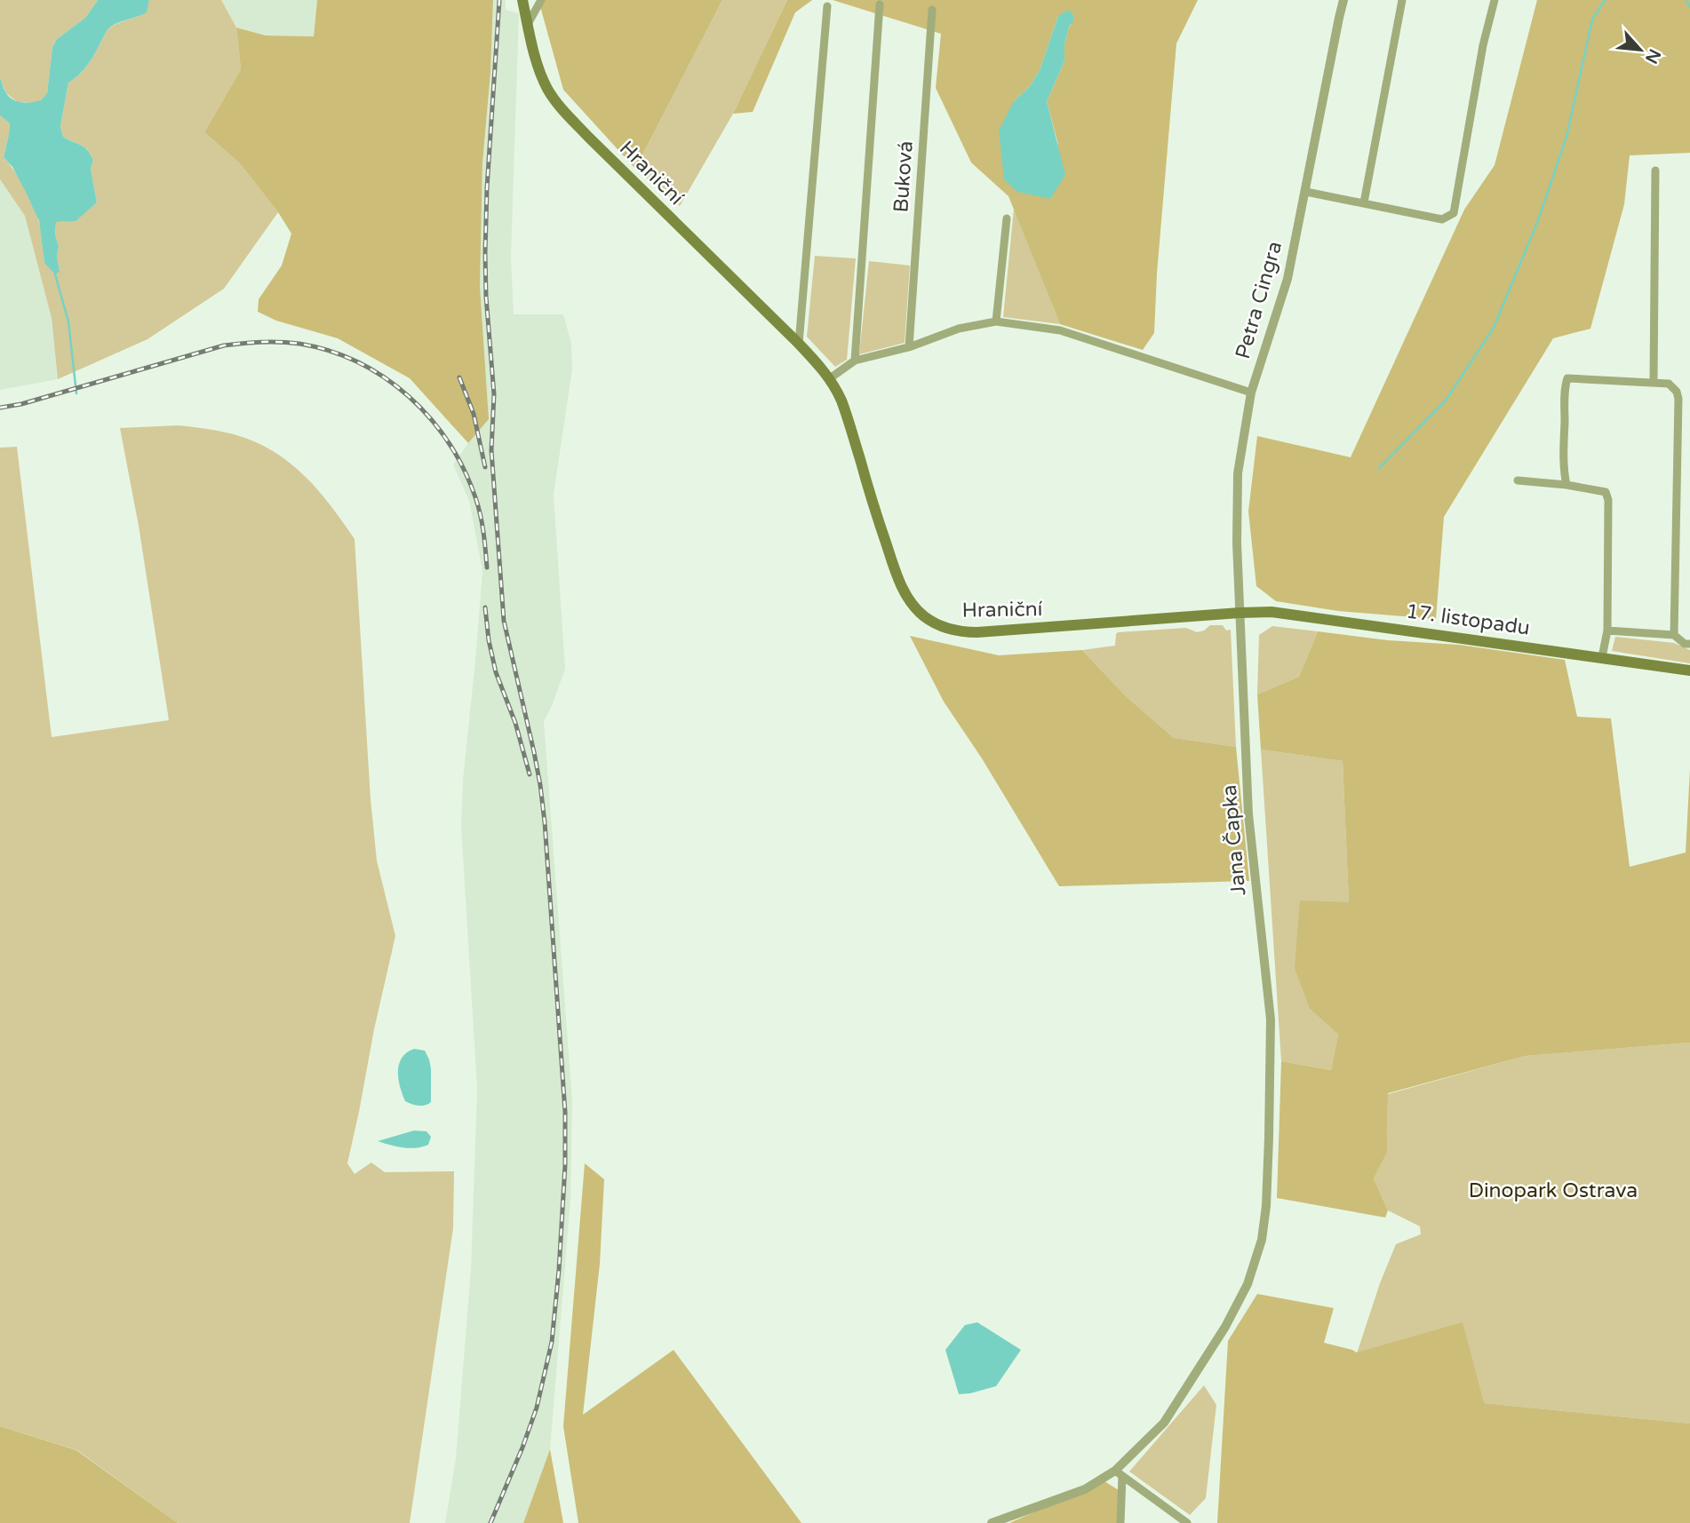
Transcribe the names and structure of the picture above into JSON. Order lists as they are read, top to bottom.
{
  "streets": {
    "main road": ["Hraniční", "17. listopadu"],
    "street": ["Buková", "Petra Cingra", "Jana Čapka"]
  },
  "crossings": [
    ["Hraniční", "Petra Cingra"],
    ["Hraniční", "17. listopadu"],
    ["Hraniční", "Jana Čapka"],
    ["Petra Cingra", "17. listopadu"],
    ["Petra Cingra", "Jana Čapka"],
    ["17. listopadu", "Jana Čapka"]
  ],
  "parks": ["Dinopark Ostrava"],
  "north": "bottom right"
}
